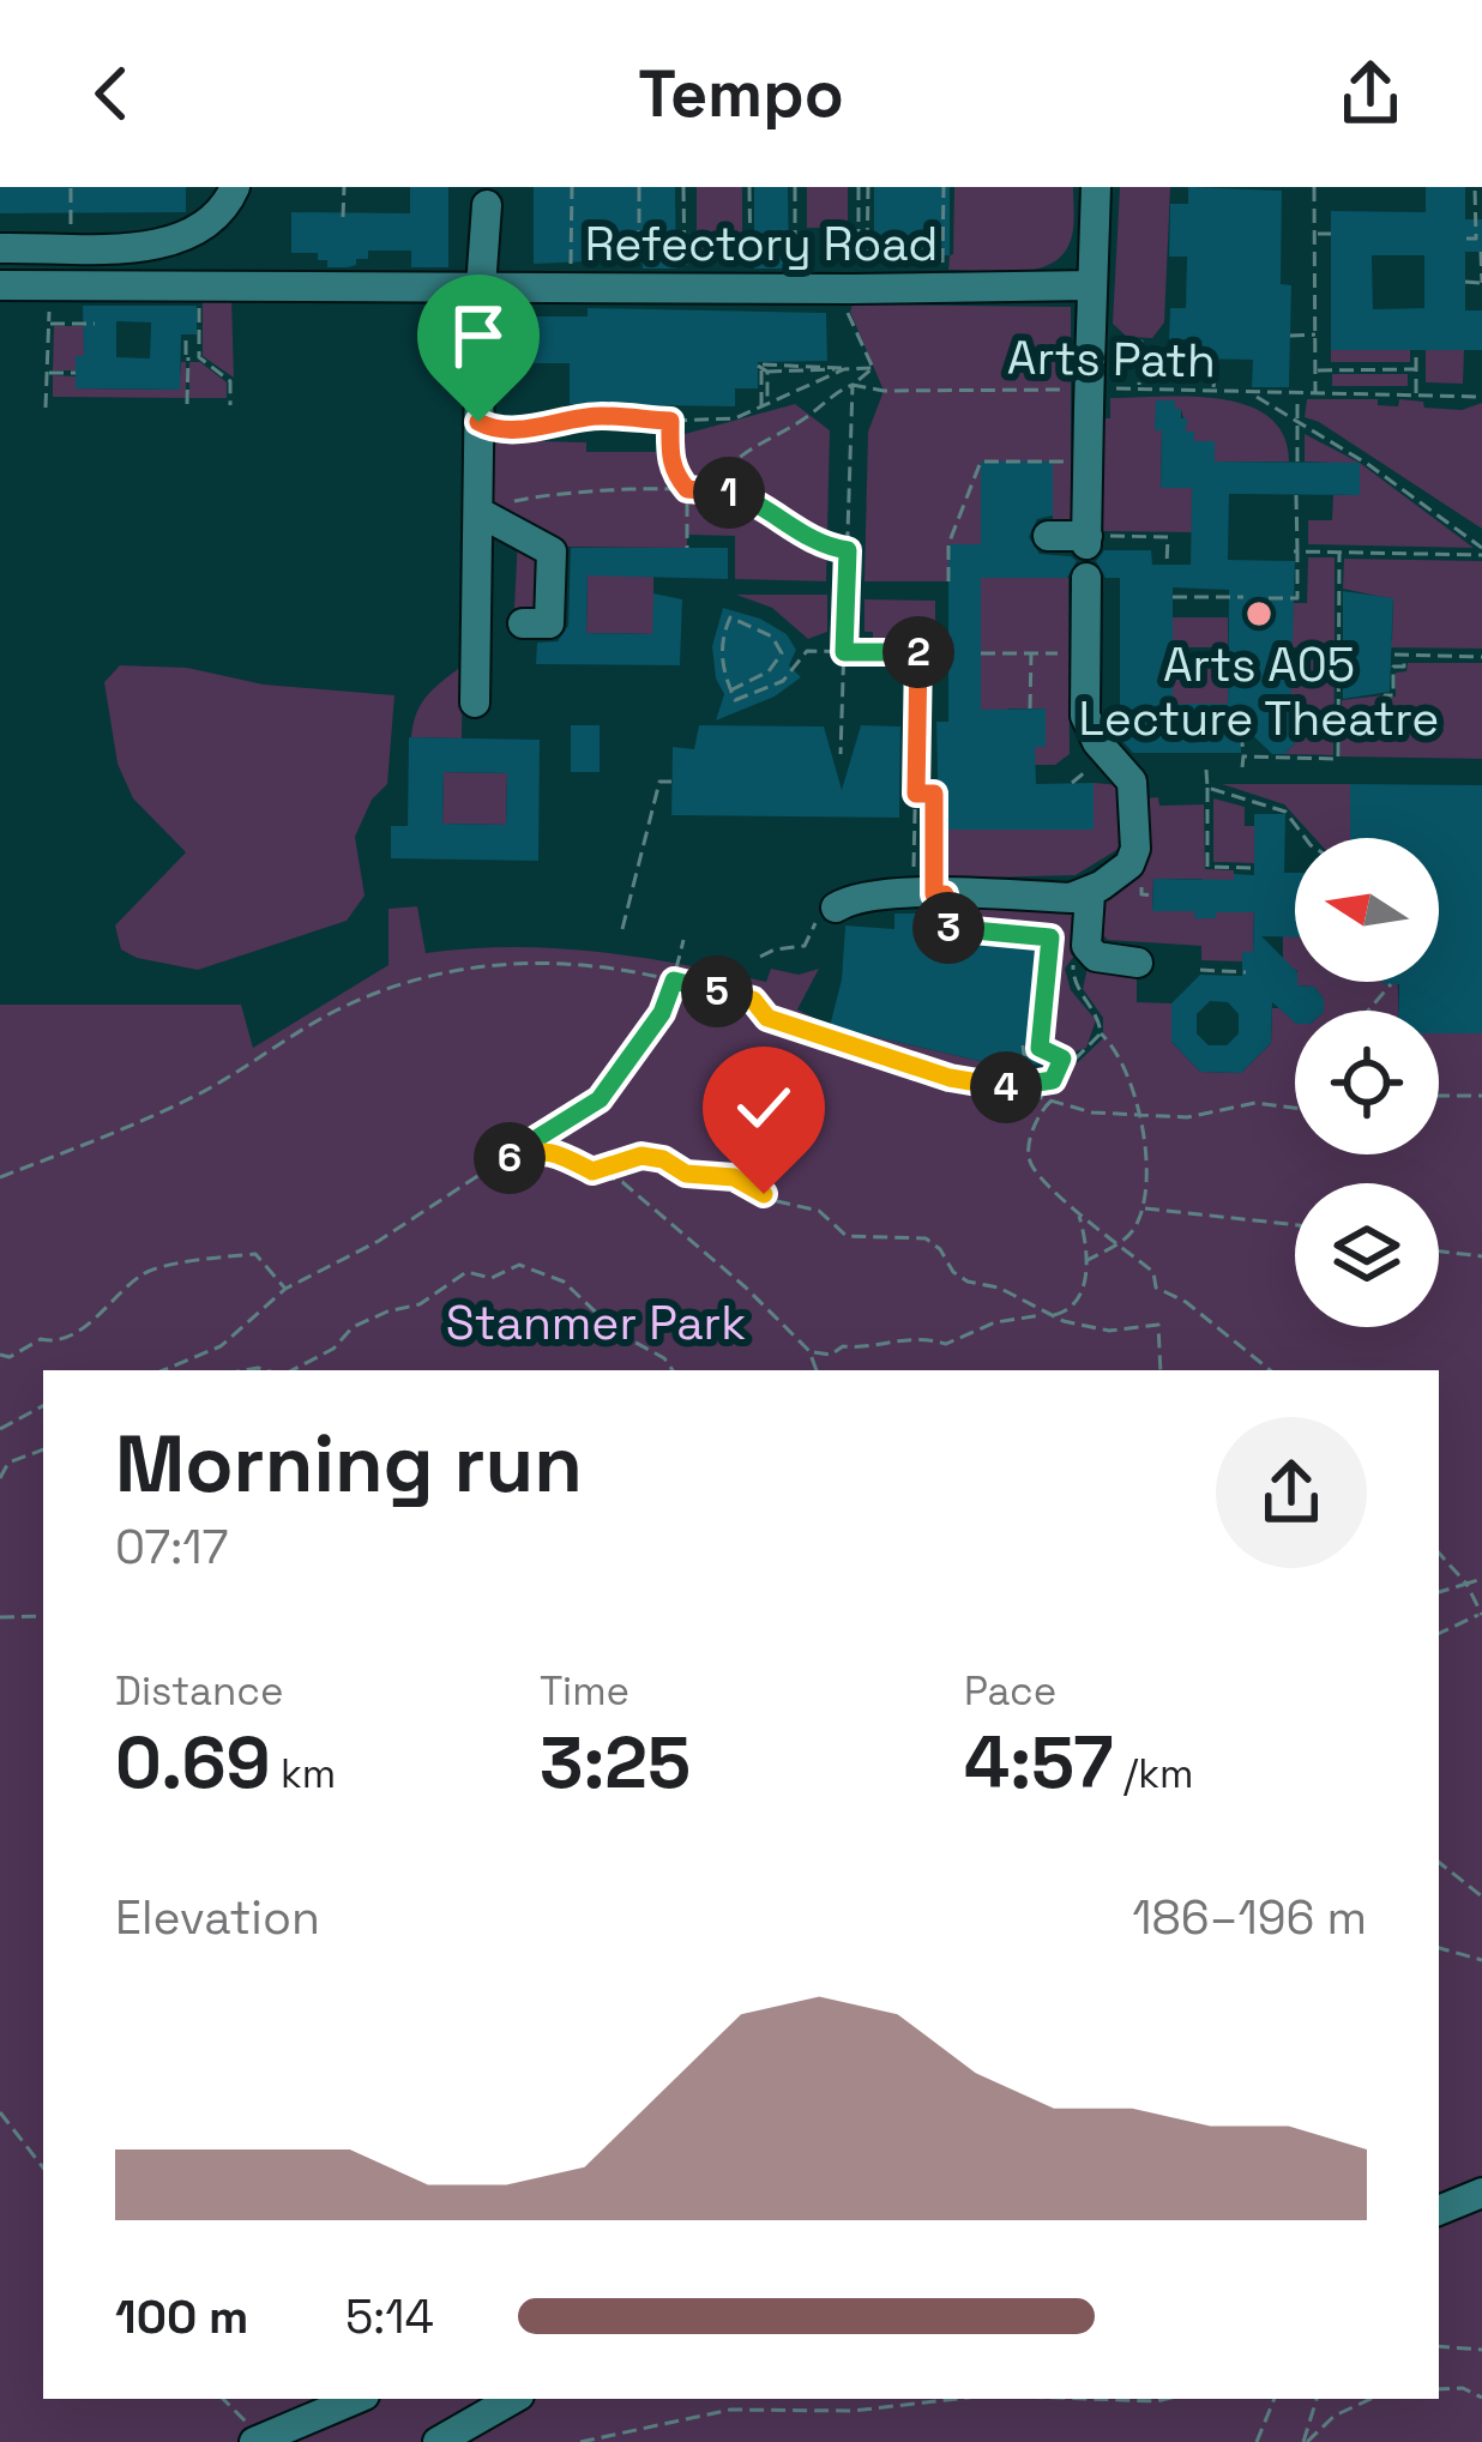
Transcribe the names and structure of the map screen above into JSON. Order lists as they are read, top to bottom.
{
  "streets": {
    "street": ["Refectory Road"],
    "path": ["Arts Path"]
  },
  "parks": ["Stanmer Park"],
  "places": ["Arts A05 Lecture Theatre"],
  "north": "left",
  "page": {
    "header": "Tempo",
    "pins": [
      "1",
      "2",
      "3",
      "5",
      "4",
      "6"
    ],
    "heading": ["Morning run", "07:17"],
    "stats": [
      ["Distance", "0.69 km"],
      ["Time", "3:25"],
      ["Pace", "4:57 /km"]
    ],
    "chart": ["Elevation", "186–196 m"],
    "list": [
      {
        "name": "100 m",
        "note": "5:14"
      }
    ]
  }
}
